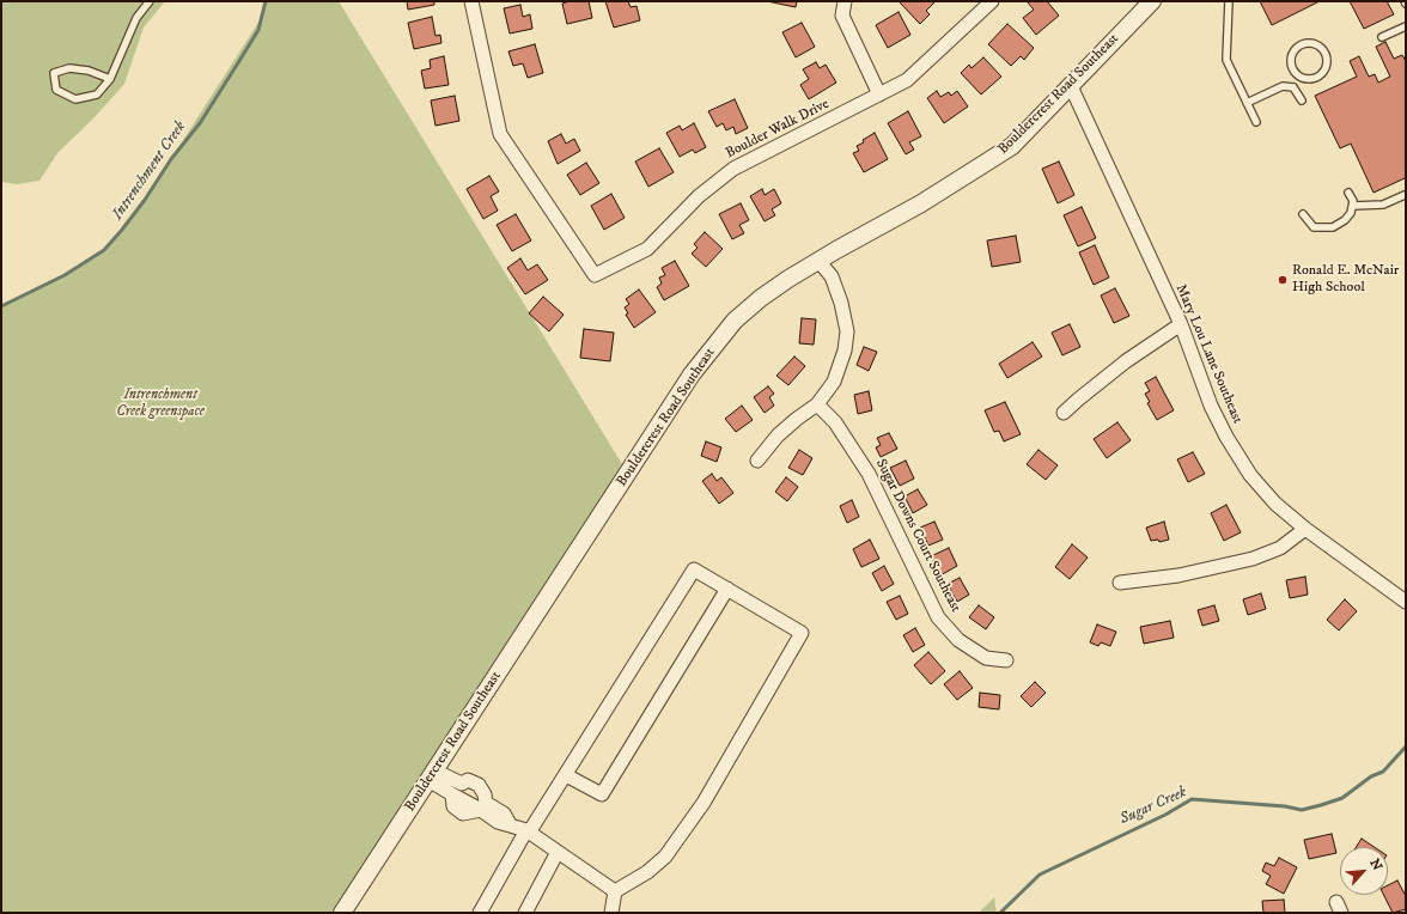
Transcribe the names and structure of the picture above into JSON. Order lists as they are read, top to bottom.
{
  "streets": {
    "street": [
      "Bouldercrest Road Southeast",
      "Boulder Walk Drive",
      "Mary Lou Lane Southeast",
      "Sugar Downs Court Southeast"
    ]
  },
  "crossings": [
    ["Bouldercrest Road Southeast", "Mary Lou Lane Southeast"]
  ],
  "water": ["Intrenchment Creek", "Sugar Creek"],
  "parks": ["Intrenchment Creek greenspace"],
  "places": ["Ronald E. McNair High School"],
  "north": "top right"
}
